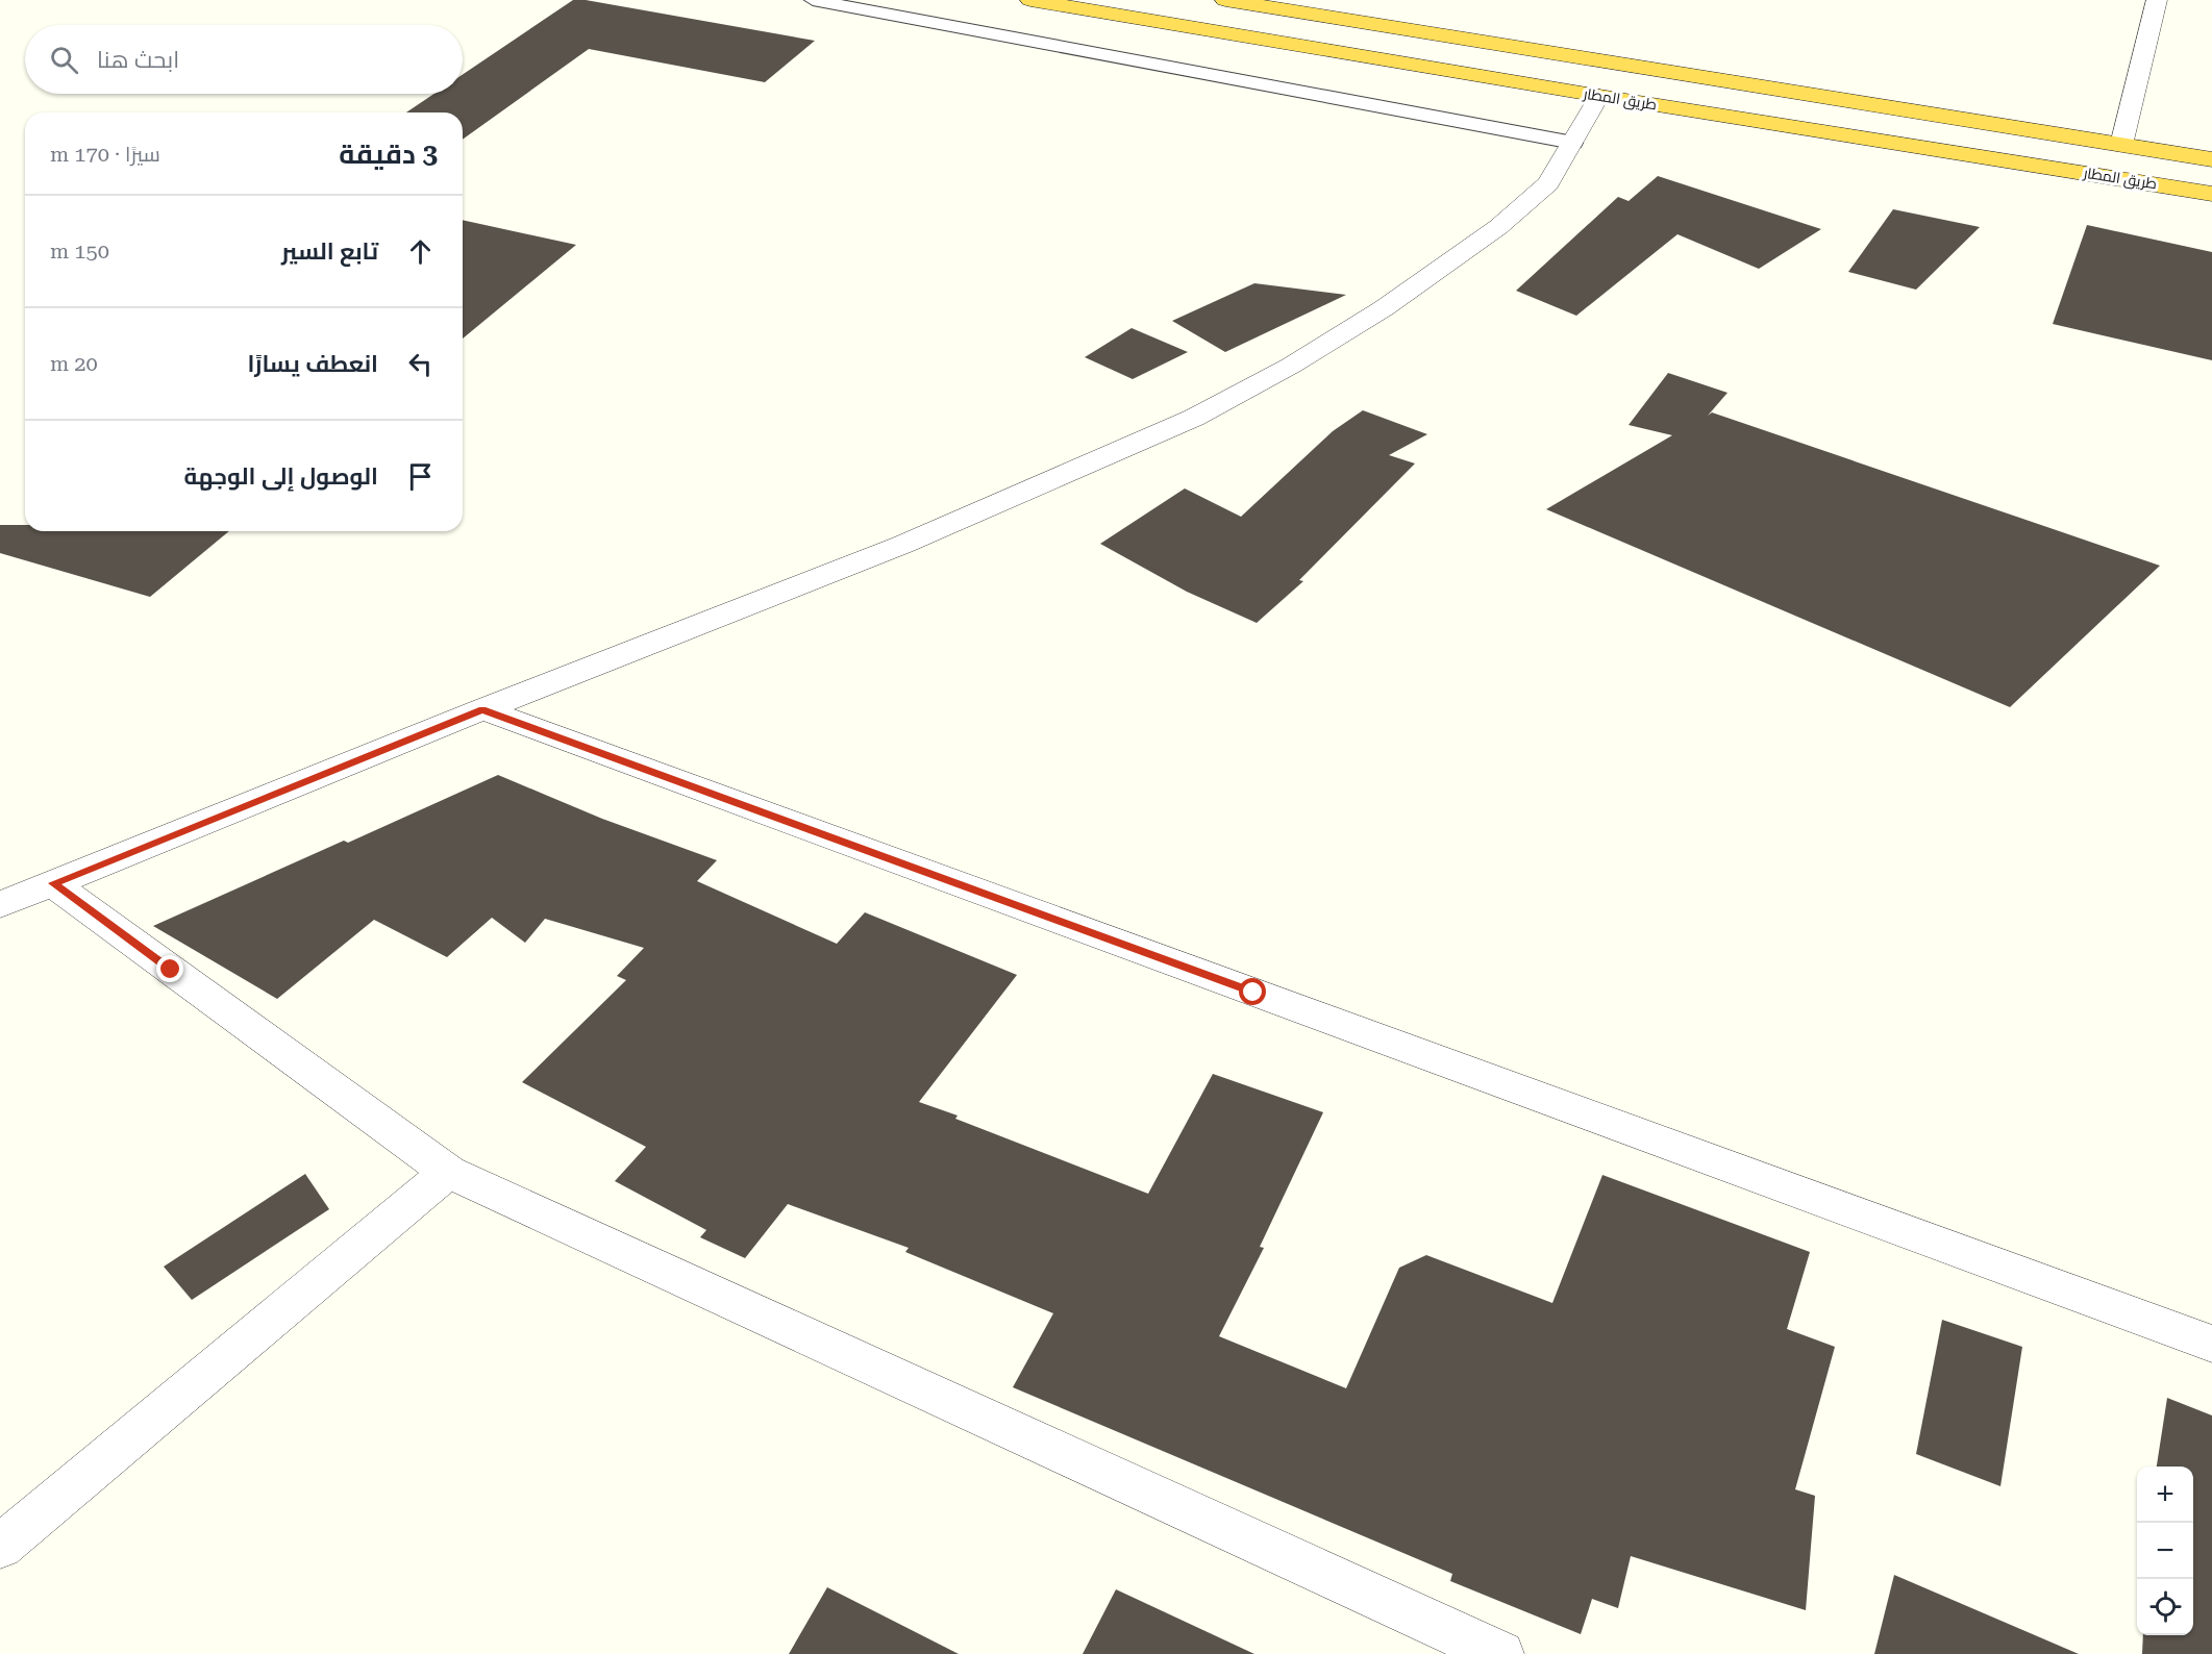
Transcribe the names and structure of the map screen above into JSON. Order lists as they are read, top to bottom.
{
  "streets": {
    "highway": ["طريق المطار"]
  },
  "page": {
    "search": "ابحث هنا",
    "heading": ["3 دقيقة", "سيرًا · 170 m"],
    "list": [
      ["تابع السير", "150 m"],
      ["انعطف يسارًا", "20 m"],
      "الوصول إلى الوجهة"
    ],
    "map_buttons": ["+", "−"]
  }
}
